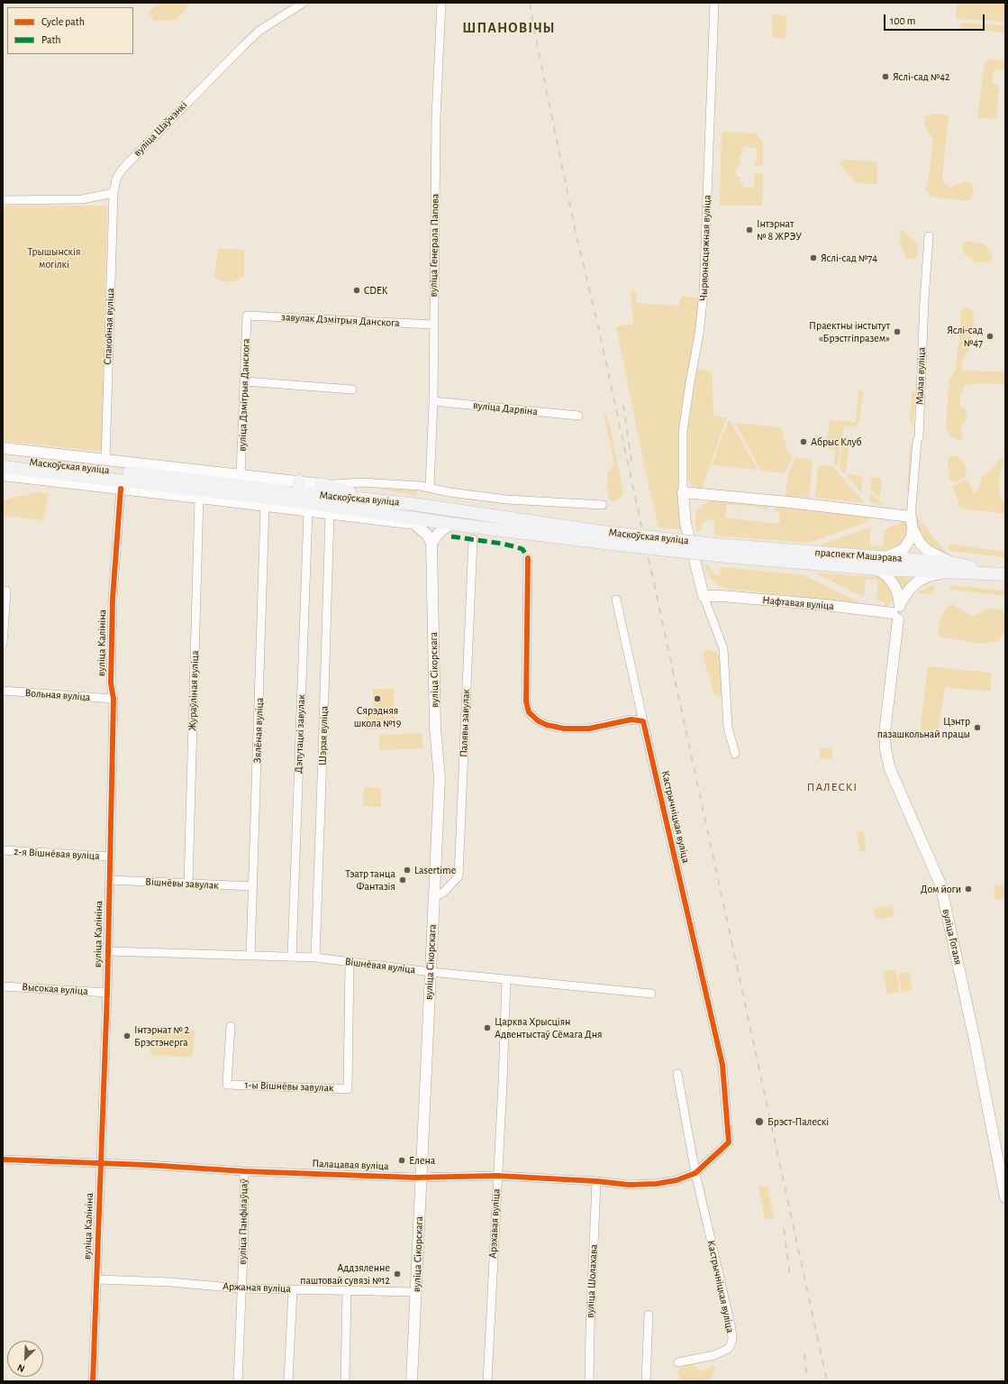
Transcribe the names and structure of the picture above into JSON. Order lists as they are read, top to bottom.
{
  "streets": {
    "main road": ["Маскоўская вуліца", "праспект Машэрава"],
    "street": [
      "вуліца Шаўчэнкі",
      "вуліца Генерала Папова",
      "Чырвонасцяжная вуліца",
      "завулак Дзмітрыя Данскога",
      "Спакойная вуліца",
      "Малая вуліца",
      "вуліца Дзмітрыя Данскога",
      "вуліца Дарвіна",
      "Нафтавая вуліца",
      "вуліца Калініна",
      "вуліца Сікорскага",
      "Жураўліная вуліца",
      "Вольная вуліца",
      "Палявы завулак",
      "Зялёная вуліца",
      "Дэпутацкі завулак",
      "Шэрая вуліца",
      "Кастрычніцкая вуліца",
      "2-я Вішнёвая вуліца",
      "Вішнёвы завулак",
      "вуліца Гогаля",
      "Вішнёвая вуліца",
      "Высокая вуліца",
      "1-ы Вішнёвы завулак",
      "Палацавая вуліца",
      "вуліца Панфілаўцаў",
      "Арэхавая вуліца",
      "вуліца Шолахава",
      "Аржаная вуліца"
    ]
  },
  "crossings": [
    ["вуліца Шаўчэнкі", "Спакойная вуліца"],
    ["вуліца Генерала Папова", "завулак Дзмітрыя Данскога"],
    ["вуліца Генерала Папова", "вуліца Дарвіна"],
    ["вуліца Генерала Папова", "Маскоўская вуліца"],
    ["завулак Дзмітрыя Данскога", "вуліца Дзмітрыя Данскога"],
    ["Спакойная вуліца", "Маскоўская вуліца"],
    ["вуліца Дзмітрыя Данскога", "Маскоўская вуліца"],
    ["Маскоўская вуліца", "праспект Машэрава"],
    ["Маскоўская вуліца", "вуліца Калініна"],
    ["Маскоўская вуліца", "Жураўліная вуліца"],
    ["Маскоўская вуліца", "Зялёная вуліца"],
    ["Маскоўская вуліца", "Дэпутацкі завулак"],
    ["Маскоўская вуліца", "Шэрая вуліца"],
    ["Нафтавая вуліца", "вуліца Гогаля"],
    ["вуліца Калініна", "Вольная вуліца"],
    ["вуліца Калініна", "2-я Вішнёвая вуліца"],
    ["вуліца Калініна", "Вішнёвы завулак"],
    ["вуліца Калініна", "Вішнёвая вуліца"],
    ["вуліца Калініна", "Высокая вуліца"],
    ["вуліца Калініна", "Палацавая вуліца"],
    ["вуліца Калініна", "Аржаная вуліца"],
    ["вуліца Сікорскага", "Палявы завулак"],
    ["вуліца Сікорскага", "Вішнёвая вуліца"],
    ["вуліца Сікорскага", "Палацавая вуліца"],
    ["вуліца Сікорскага", "Аржаная вуліца"],
    ["Жураўліная вуліца", "Вішнёвы завулак"],
    ["Зялёная вуліца", "Вішнёвы завулак"],
    ["Зялёная вуліца", "Вішнёвая вуліца"],
    ["Дэпутацкі завулак", "Вішнёвая вуліца"],
    ["Шэрая вуліца", "Вішнёвая вуліца"],
    ["Кастрычніцкая вуліца", "Палацавая вуліца"],
    ["Вішнёвая вуліца", "1-ы Вішнёвы завулак"],
    ["Вішнёвая вуліца", "Арэхавая вуліца"],
    ["Палацавая вуліца", "вуліца Панфілаўцаў"],
    ["Палацавая вуліца", "Арэхавая вуліца"],
    ["Палацавая вуліца", "вуліца Шолахава"],
    ["вуліца Панфілаўцаў", "Аржаная вуліца"]
  ],
  "districts": ["ШПАНОВІЧЫ", "ПАЛЕСКІ"],
  "parks": ["Трышынскія могілкі"],
  "places": [
    "Яслі-сад №42",
    "Інтэрнат № 8 ЖРЭУ",
    "Яслі-сад №74",
    "CDEK",
    "Праектны інстытут «Брэстгіпразем»",
    "Яслі-сад №47",
    "Абрыс Клуб",
    "Сярэдняя школа №19",
    "Цэнтр пазашкольнай працы",
    "Lasertime",
    "Тэатр танца Фантазія",
    "Дом йоги",
    "Царква Хрысціян Адвентыстаў Сёмага Дня",
    "Інтэрнат № 2 Брэстэнерга",
    "Брэст-Палескі",
    "Елена",
    "Аддзяленне паштовай сувязі №12"
  ],
  "legend": ["Cycle path", "Path"],
  "scale_bar": "100 m",
  "north": "bottom left"
}
